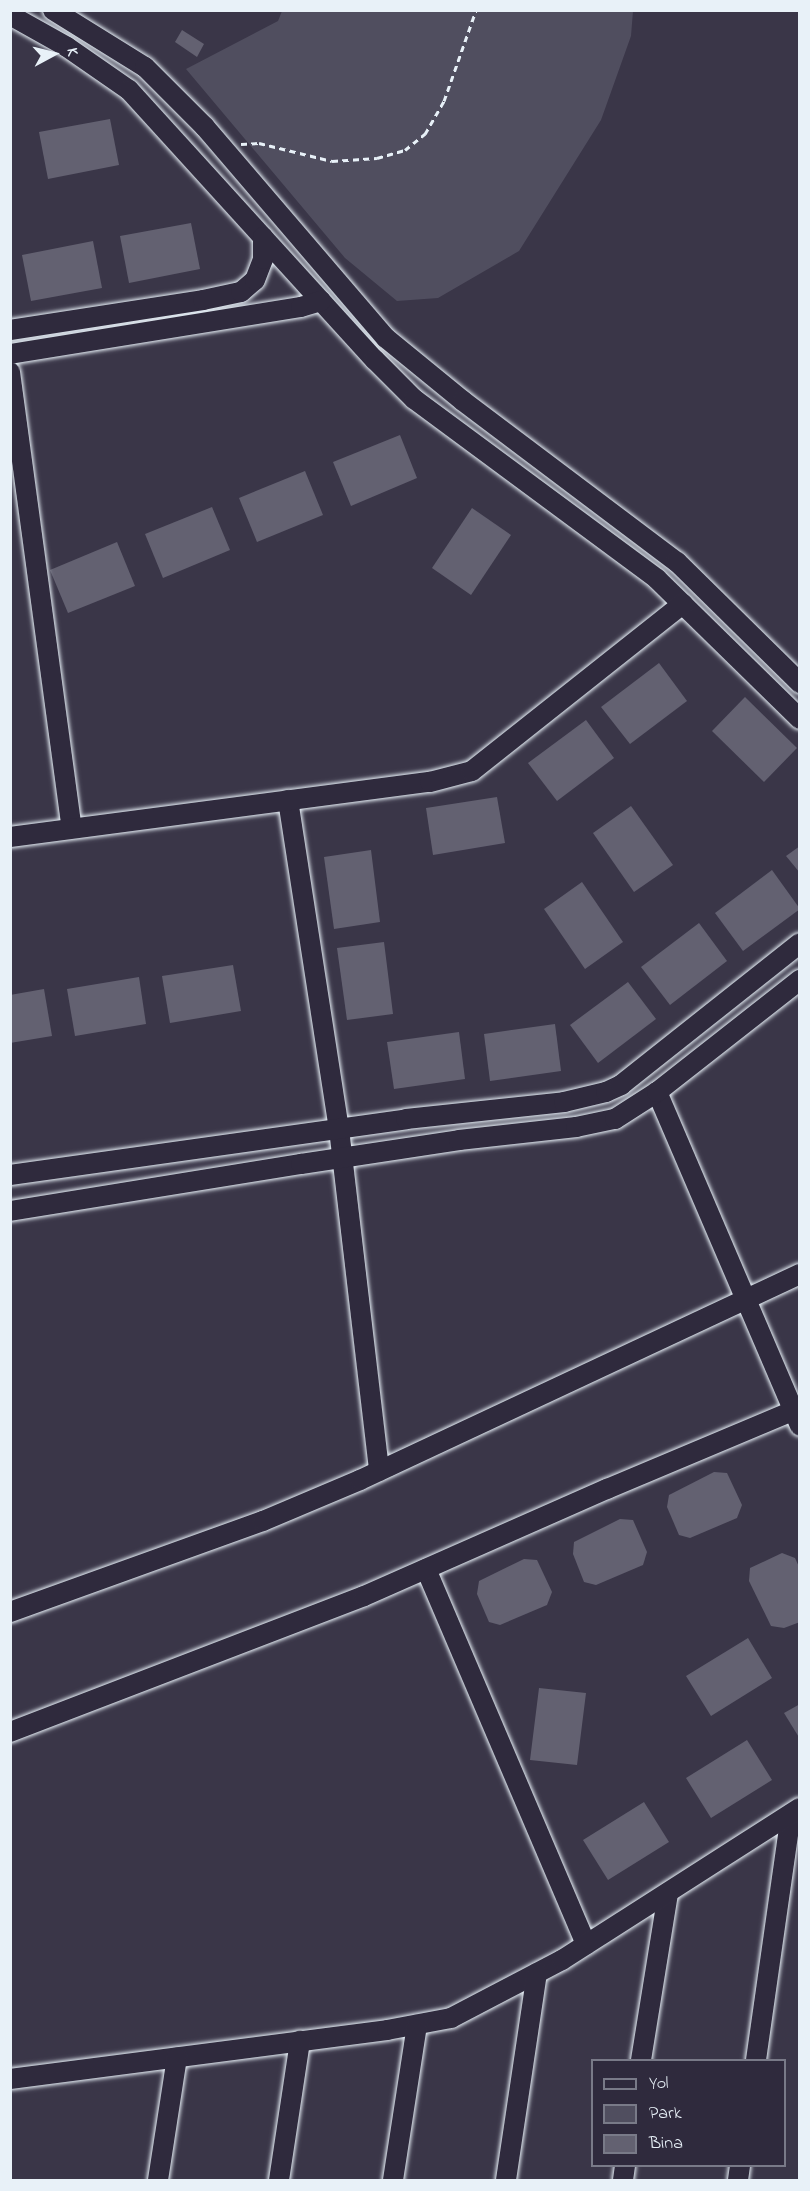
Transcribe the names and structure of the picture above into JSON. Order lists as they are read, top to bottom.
{
  "legend": ["Yol", "Park", "Bina"],
  "north": "right"
}
